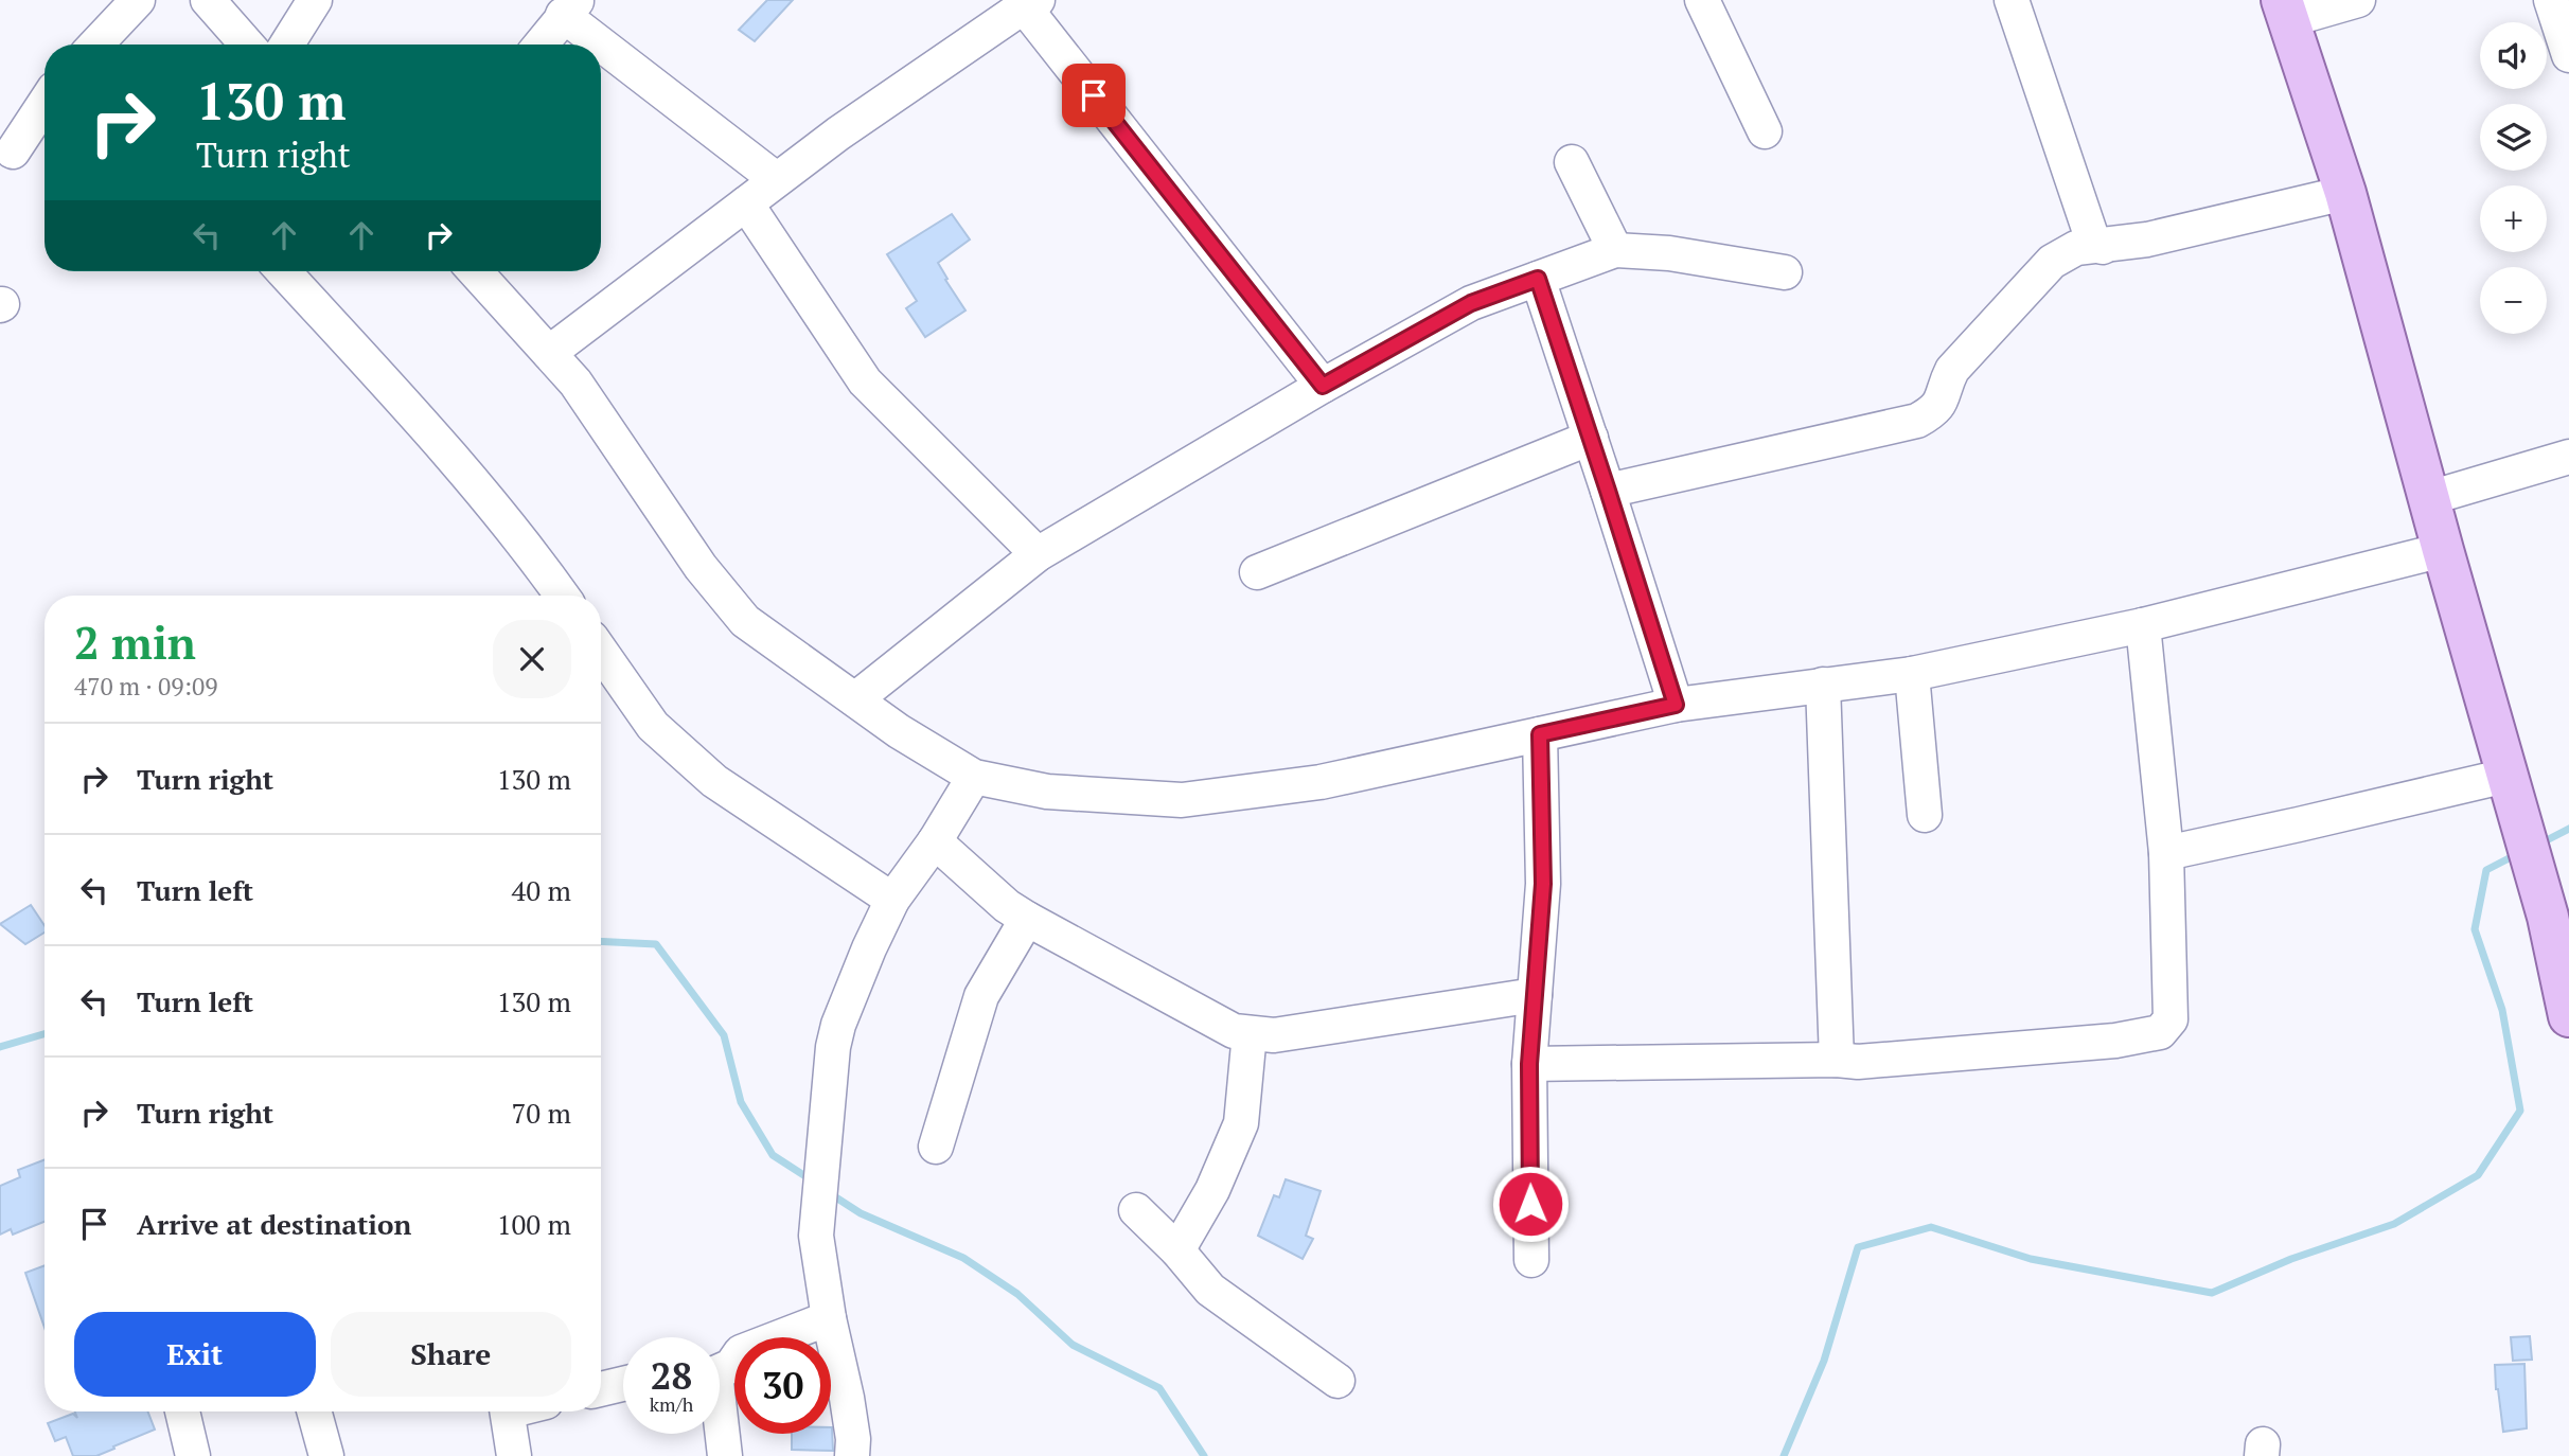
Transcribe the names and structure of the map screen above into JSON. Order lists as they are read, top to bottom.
{
  "page": {
    "map_buttons": ["+", "−"],
    "turn": ["130 m", "Turn right"],
    "heading": ["2 min", "470 m · 09:09"],
    "list": [
      {
        "name": "Turn right",
        "value": "130 m"
      },
      {
        "name": "Turn left",
        "value": "40 m"
      },
      {
        "name": "Turn left",
        "value": "130 m"
      },
      {
        "name": "Turn right",
        "value": "70 m"
      },
      {
        "name": "Arrive at destination",
        "value": "100 m"
      }
    ],
    "buttons": ["Exit", "Share"],
    "speed": "28 km/h",
    "limit": "30"
  }
}
